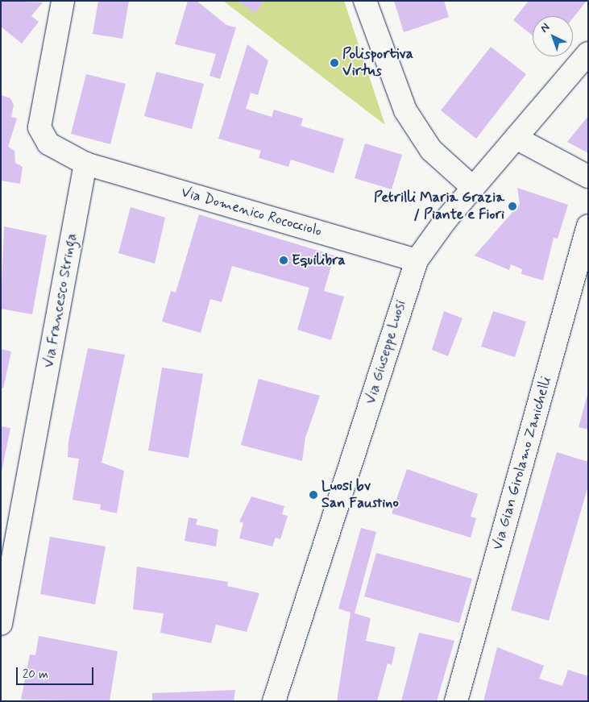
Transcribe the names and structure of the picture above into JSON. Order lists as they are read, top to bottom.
{
  "streets": {
    "street": [
      "Via Domenico Rococciolo",
      "Via Francesco Stringa",
      "Via Giuseppe Luosi",
      "Via Gian Girolamo Zanichelli"
    ]
  },
  "crossings": [
    ["Via Domenico Rococciolo", "Via Francesco Stringa"],
    ["Via Domenico Rococciolo", "Via Giuseppe Luosi"]
  ],
  "places": [
    "Polisportiva Virtus",
    "Petrilli Maria Grazia / Piante e Fiori",
    "Equilibra",
    "Luosi bv San Faustino"
  ],
  "scale_bar": "20 m",
  "north": "top left"
}
